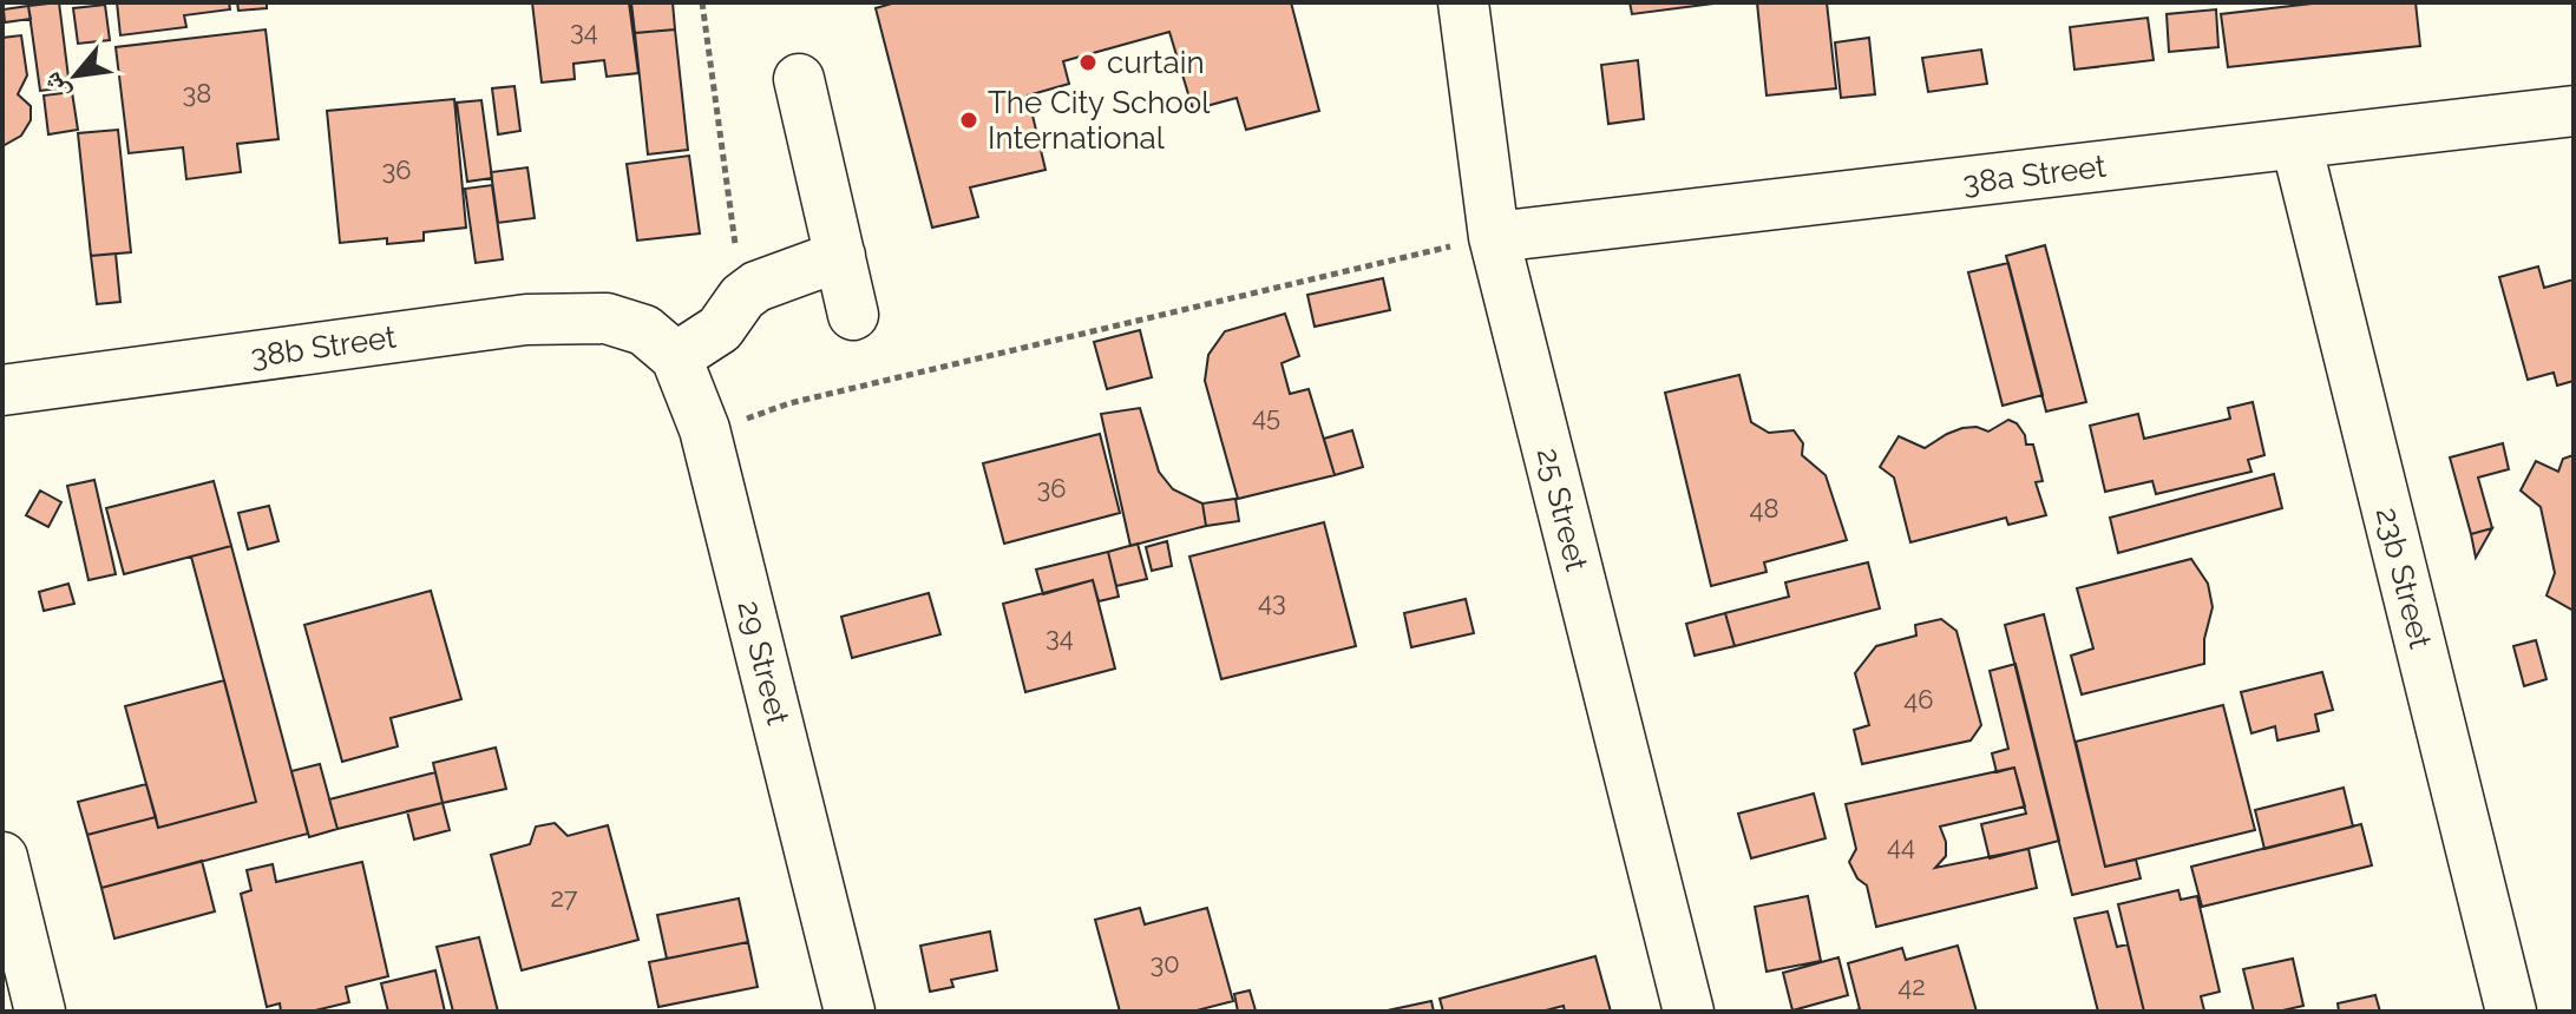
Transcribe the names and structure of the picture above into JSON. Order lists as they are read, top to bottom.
{
  "streets": {
    "street": [
      "38a Street",
      "38b Street",
      "25 Street",
      "23b Street",
      "29 Street"
    ]
  },
  "crossings": [
    ["38a Street", "25 Street"],
    ["38a Street", "23b Street"],
    ["38b Street", "29 Street"]
  ],
  "places": ["curtain", "The City School International"],
  "house_numbers": [
    "34",
    "38",
    "36",
    "45",
    "36",
    "48",
    "43",
    "34",
    "46",
    "44",
    "27",
    "30",
    "42"
  ],
  "north": "bottom left"
}
